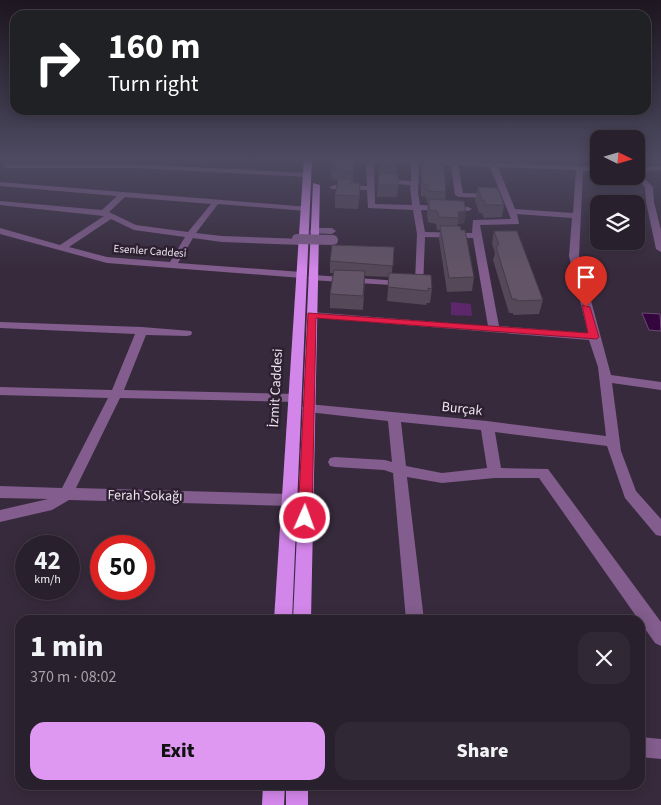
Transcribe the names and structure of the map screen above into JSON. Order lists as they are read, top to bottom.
{
  "streets": {
    "main road": ["İzmit Caddesi"],
    "street": ["Esenler Caddesi", "Burçak", "Ferah Sokağı"]
  },
  "crossings": [
    ["Esenler Caddesi", "İzmit Caddesi"],
    ["İzmit Caddesi", "Burçak"],
    ["İzmit Caddesi", "Ferah Sokağı"]
  ],
  "north": "right",
  "page": {
    "turn": ["160 m", "Turn right"],
    "speed": "42 km/h",
    "limit": "50",
    "heading": ["1 min", "370 m · 08:02"],
    "buttons": ["Exit", "Share"]
  }
}
